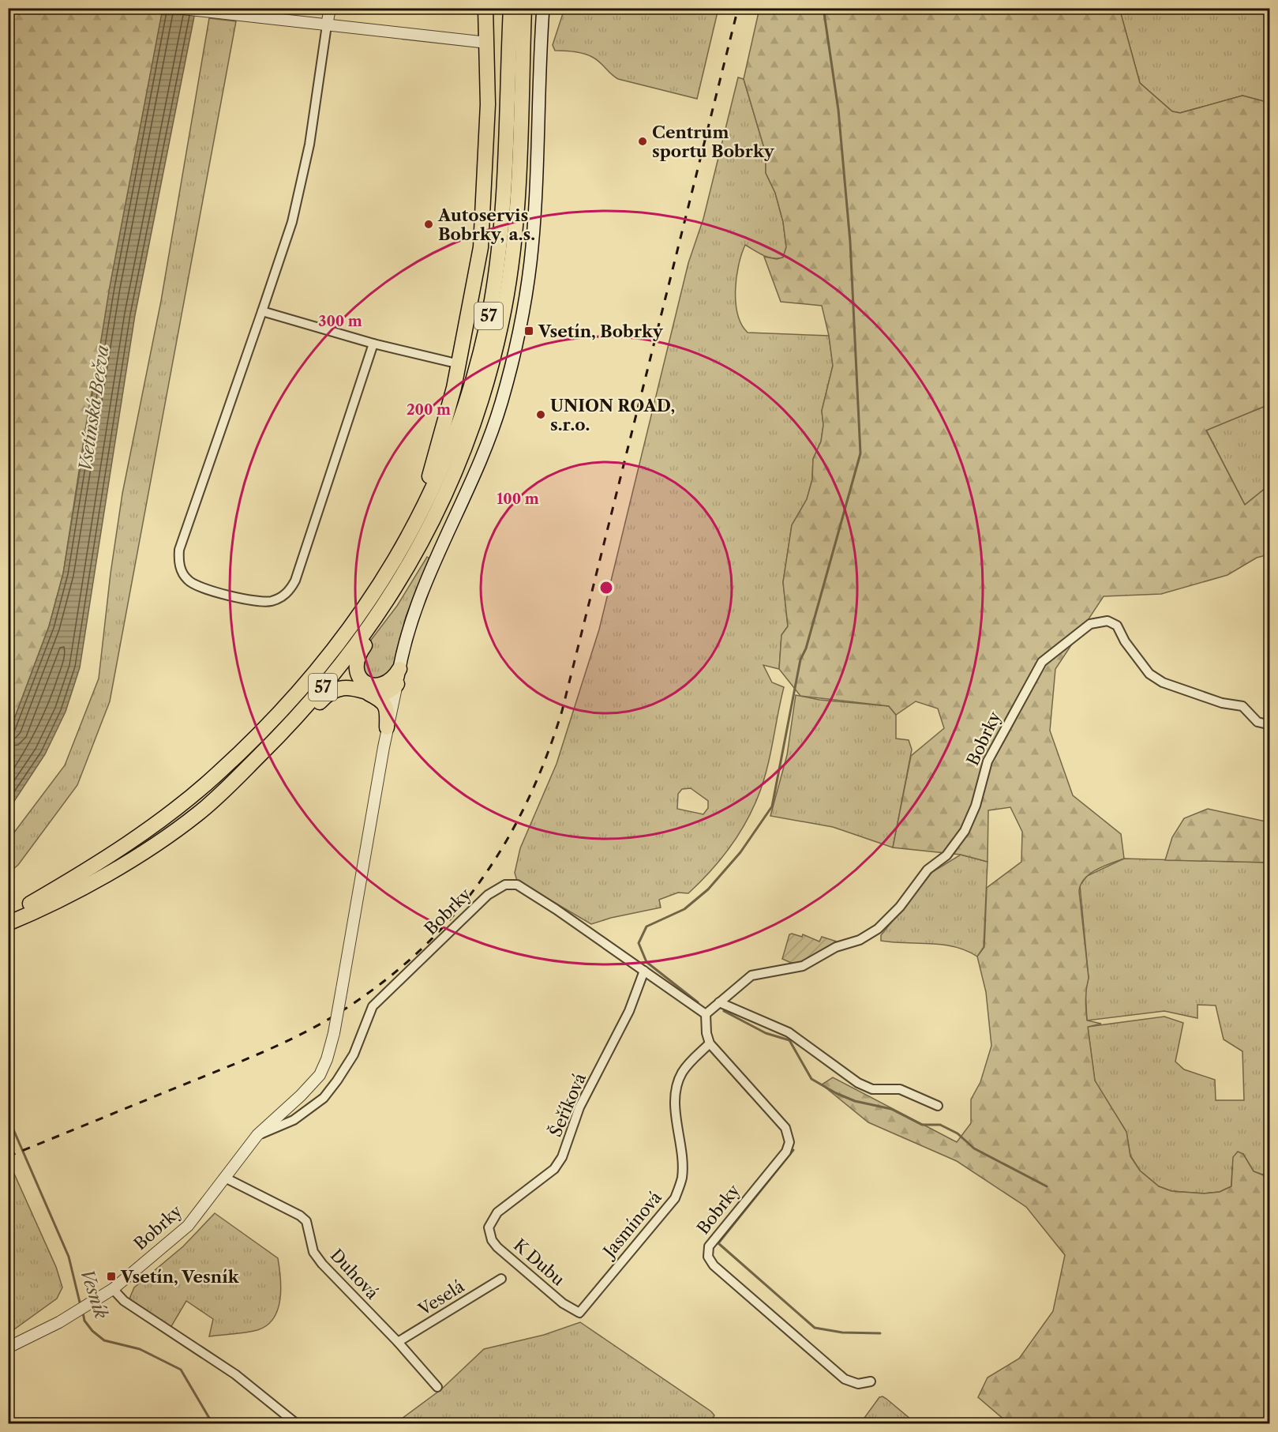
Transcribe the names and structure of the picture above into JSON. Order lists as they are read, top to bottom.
{
  "streets": {
    "highway": ["57"],
    "street": [
      "Bobrky",
      "Šeříková",
      "Jasmínová",
      "K Dubu",
      "Duhová",
      "Veselá"
    ]
  },
  "crossings": [
    ["Bobrky", "Šeříková"],
    ["Bobrky", "Jasmínová"],
    ["Bobrky", "Duhová"],
    ["Šeříková", "K Dubu"],
    ["Jasmínová", "K Dubu"],
    ["Duhová", "Veselá"]
  ],
  "water": ["Vsetínská Bečva", "Vesník"],
  "places": {
    "other": ["Centrum sportu Bobrky", "Autoservis Bobrky, a.s.", "UNION ROAD, s.r.o."],
    "transit": ["Vsetín, Bobrky", "Vsetín, Vesník"]
  },
  "rings": ["300 m", "200 m", "100 m"]
}
